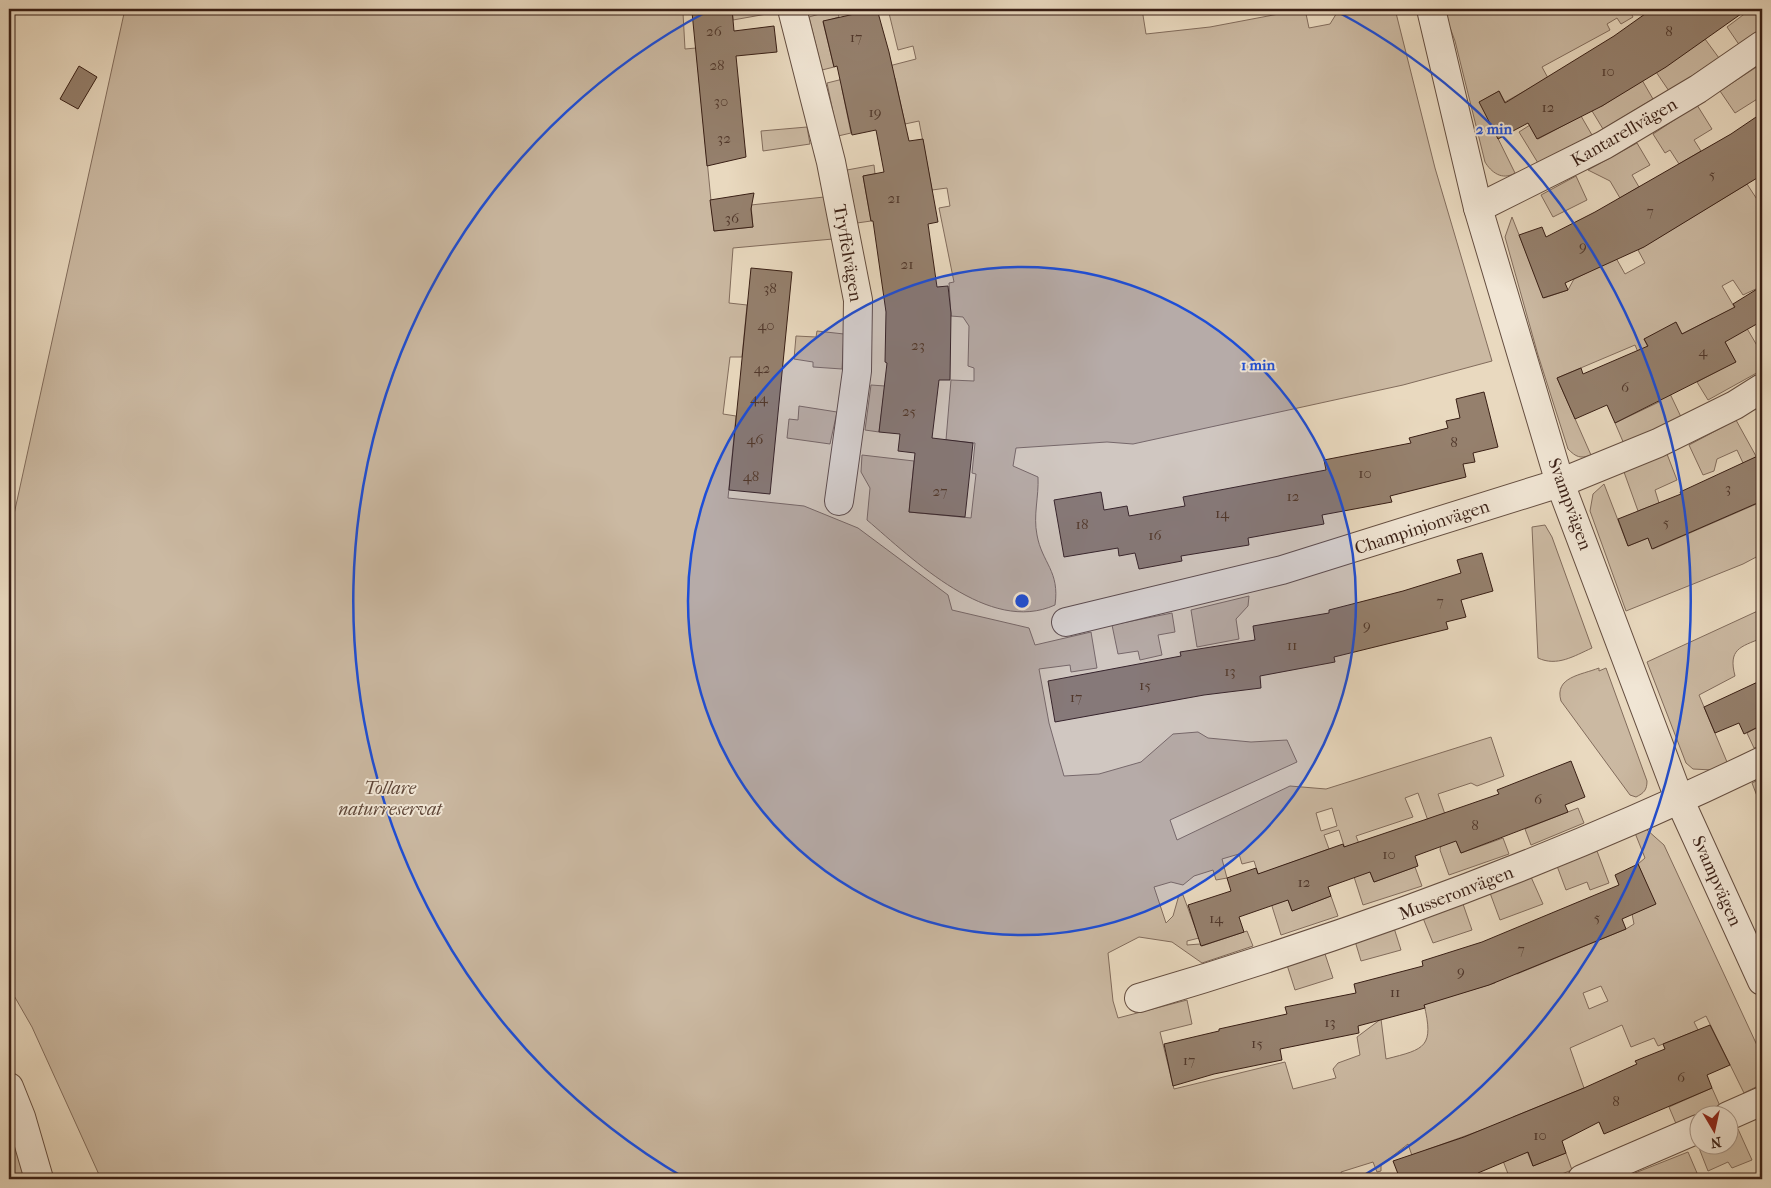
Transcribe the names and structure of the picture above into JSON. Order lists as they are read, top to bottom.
{
  "streets": {
    "street": [
      "Kantarellvägen",
      "Tryffelvägen",
      "Svampvägen",
      "Champinjonvägen",
      "Musseronvägen"
    ]
  },
  "crossings": [
    ["Kantarellvägen", "Svampvägen"],
    ["Svampvägen", "Champinjonvägen"],
    ["Svampvägen", "Musseronvägen"]
  ],
  "parks": ["Tollare naturreservat"],
  "house_numbers": [
    "26",
    "8",
    "17",
    "28",
    "10",
    "30",
    "12",
    "19",
    "32",
    "5",
    "21",
    "7",
    "36",
    "9",
    "21",
    "38",
    "40",
    "23",
    "4",
    "42",
    "6",
    "44",
    "25",
    "46",
    "8",
    "10",
    "48",
    "3",
    "27",
    "12",
    "14",
    "5",
    "18",
    "16",
    "7",
    "9",
    "11",
    "13",
    "15",
    "17",
    "6",
    "8",
    "10",
    "12",
    "5",
    "14",
    "7",
    "9",
    "11",
    "13",
    "15",
    "17",
    "6",
    "8",
    "10"
  ],
  "north": "bottom",
  "rings": ["2 min", "1 min"]
}
